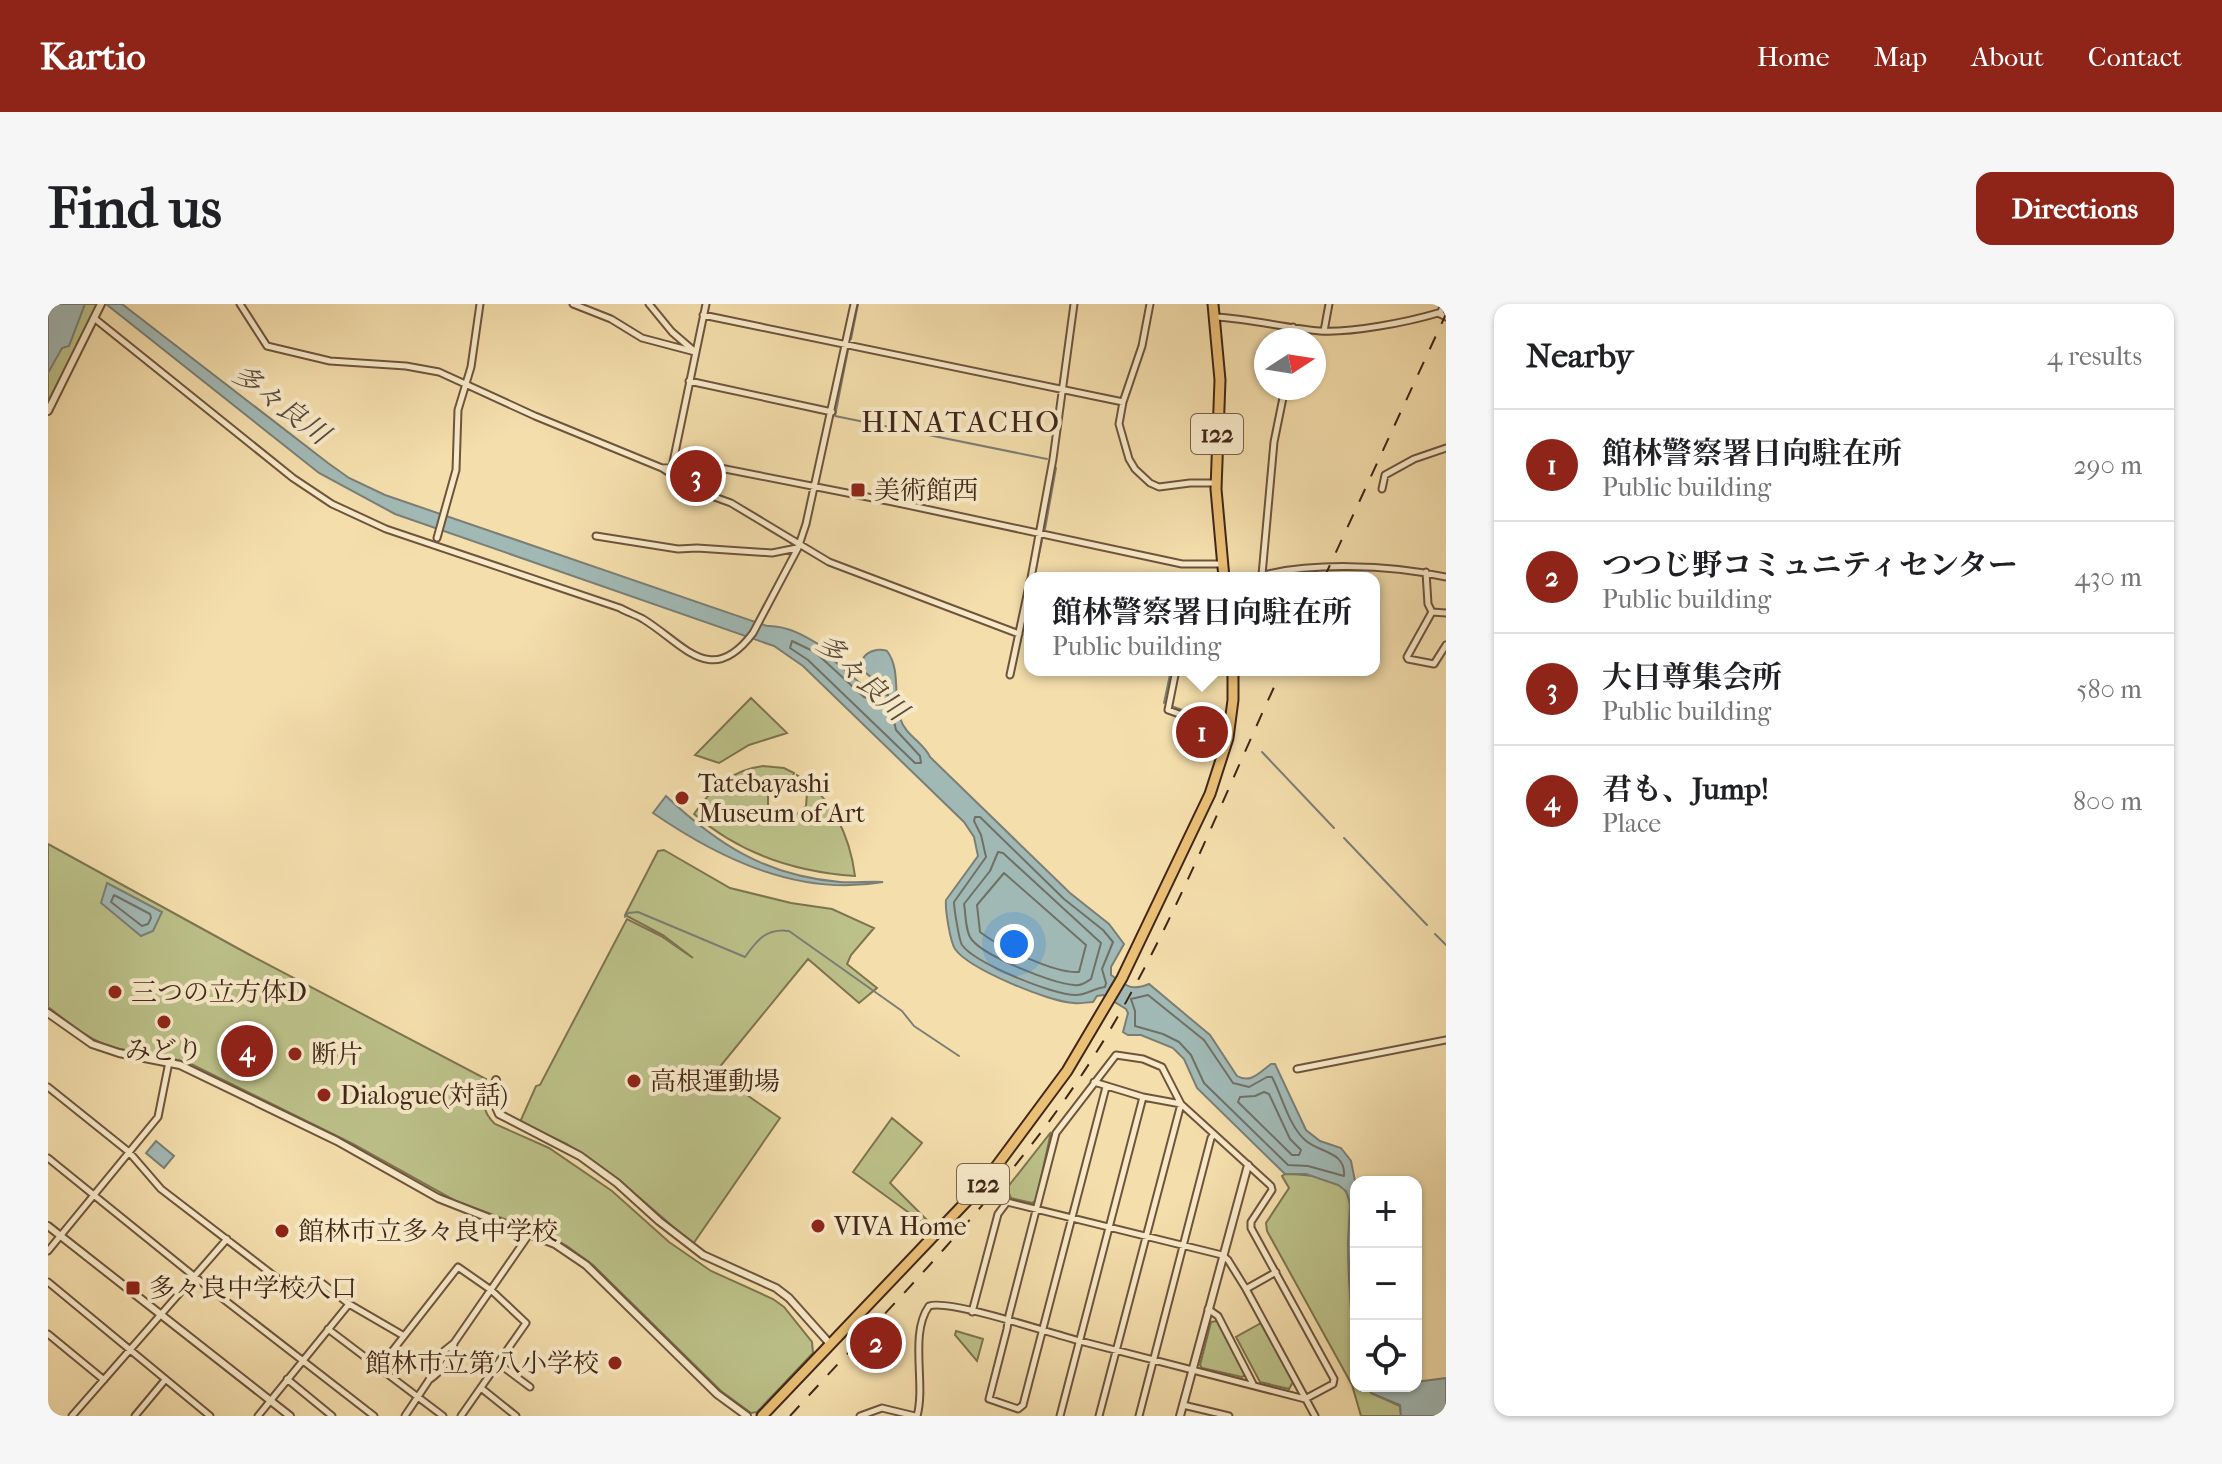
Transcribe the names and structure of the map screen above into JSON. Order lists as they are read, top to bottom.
{
  "streets": {
    "highway": ["122"]
  },
  "districts": ["HINATACHO"],
  "water": ["多々良川"],
  "places": {
    "transit": ["美術館西", "多々良中学校入口"],
    "other": [
      "Tatebayashi Museum of Art",
      "三つの立方体D",
      "みどり",
      "断片",
      "高根運動場",
      "Dialogue(対話)",
      "VIVA Home",
      "館林市立多々良中学校",
      "館林市立第八小学校"
    ]
  },
  "north": "right",
  "page": {
    "header": "Kartio",
    "nav": [
      "Home",
      "Map",
      "About",
      "Contact"
    ],
    "buttons": "Directions",
    "title": "Find us",
    "heading": ["Nearby", "4 results"],
    "list": [
      {
        "mark": "1",
        "name": "館林警察署日向駐在所",
        "note": "Public building",
        "value": "290 m"
      },
      {
        "mark": "2",
        "name": "つつじ野コミュニティセンター",
        "note": "Public building",
        "value": "430 m"
      },
      {
        "mark": "3",
        "name": "大日尊集会所",
        "note": "Public building",
        "value": "580 m"
      },
      {
        "mark": "4",
        "name": "君も、Jump!",
        "note": "Place",
        "value": "800 m"
      }
    ],
    "pins": [
      "3",
      "1",
      "4",
      "2"
    ],
    "popup": ["館林警察署日向駐在所", "Public building"],
    "map_buttons": ["+", "−"]
  }
}
